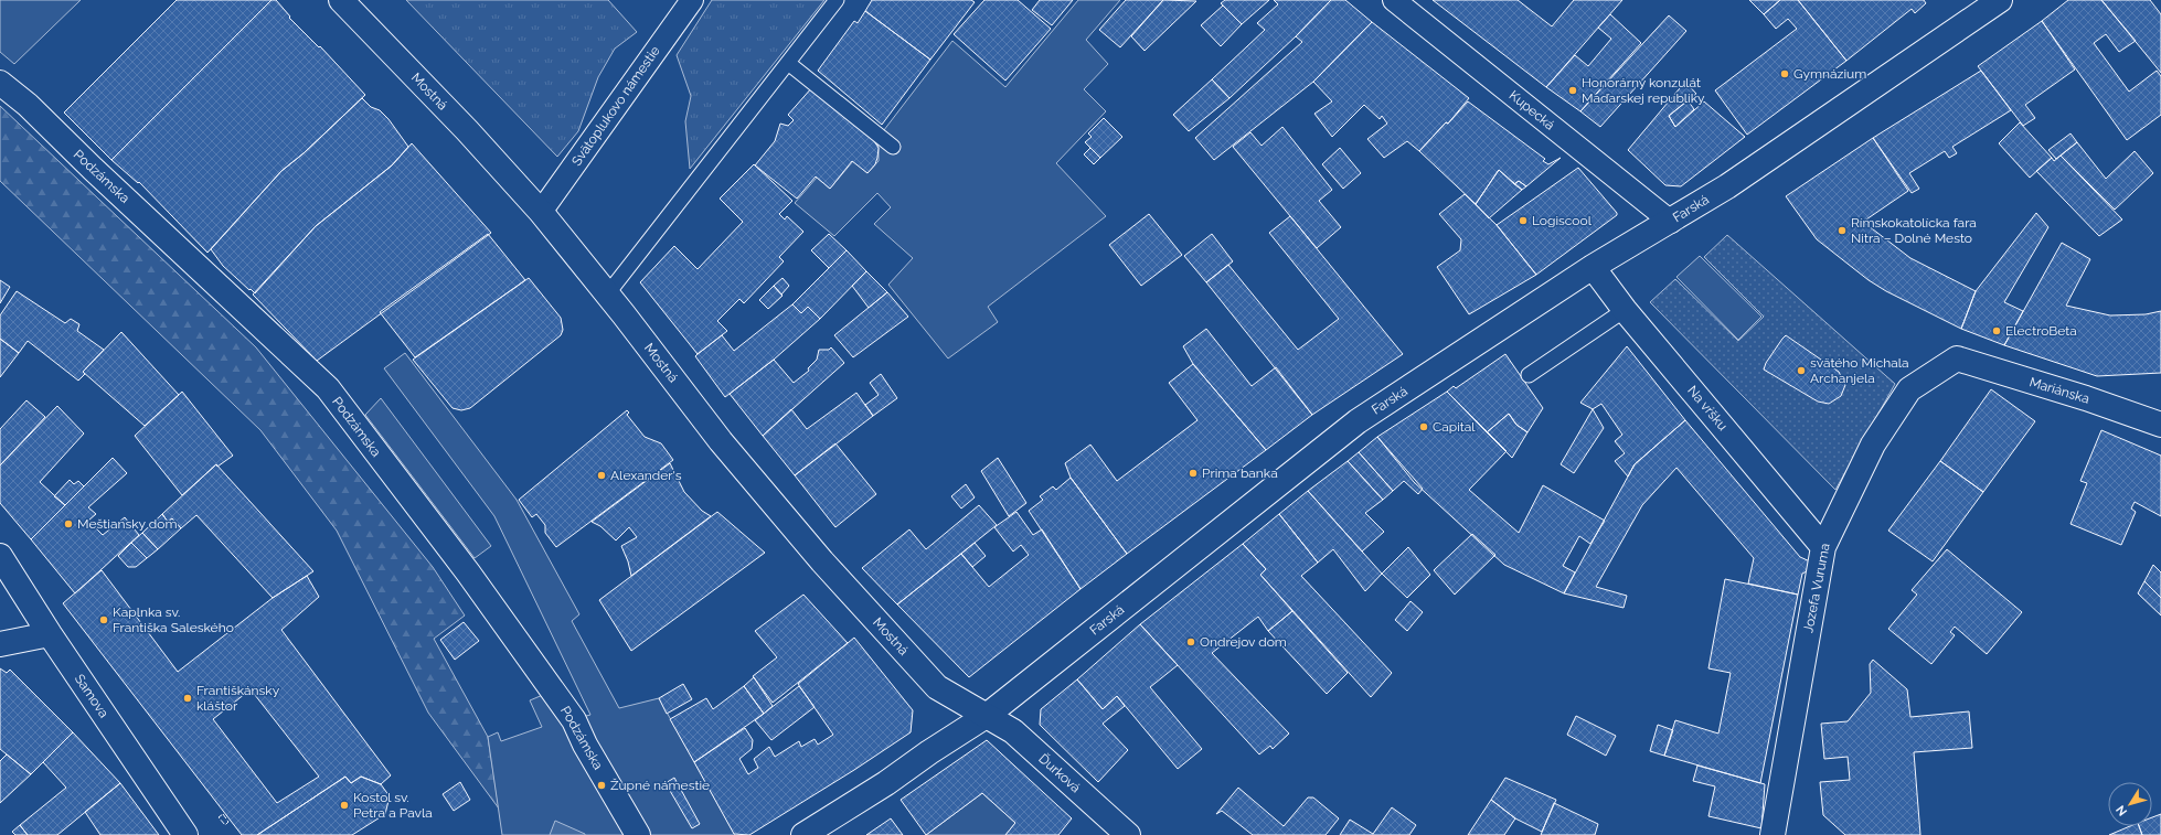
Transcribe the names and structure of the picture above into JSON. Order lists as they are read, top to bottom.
{
  "streets": {
    "street": [
      "Mostná",
      "Svätoplukovo námestie",
      "Kupecká",
      "Podzámska",
      "Farská",
      "Mariánska",
      "Na vŕšku",
      "Jozefa Vuruma",
      "Samova",
      "Ďurková"
    ]
  },
  "crossings": [
    ["Mostná", "Svätoplukovo námestie"],
    ["Mostná", "Farská"],
    ["Mostná", "Ďurková"],
    ["Kupecká", "Farská"],
    ["Farská", "Na vŕšku"],
    ["Farská", "Ďurková"],
    ["Mariánska", "Jozefa Vuruma"],
    ["Na vŕšku", "Jozefa Vuruma"]
  ],
  "places": [
    "Gymnázium",
    "Honorárny konzulát Maďarskej republiky",
    "Logiscool",
    "Rímskokatolícka fara Nitra – Dolné Mesto",
    "ElectroBeta",
    "svätého Michala Archanjela",
    "Capital",
    "Prima banka",
    "Alexander's",
    "Meštiansky dom",
    "Kaplnka sv. Františka Saleského",
    "Ondrejov dom",
    "Františkánsky kláštor",
    "Župné námestie",
    "Kostol sv. Petra a Pavla"
  ],
  "north": "bottom left"
}
